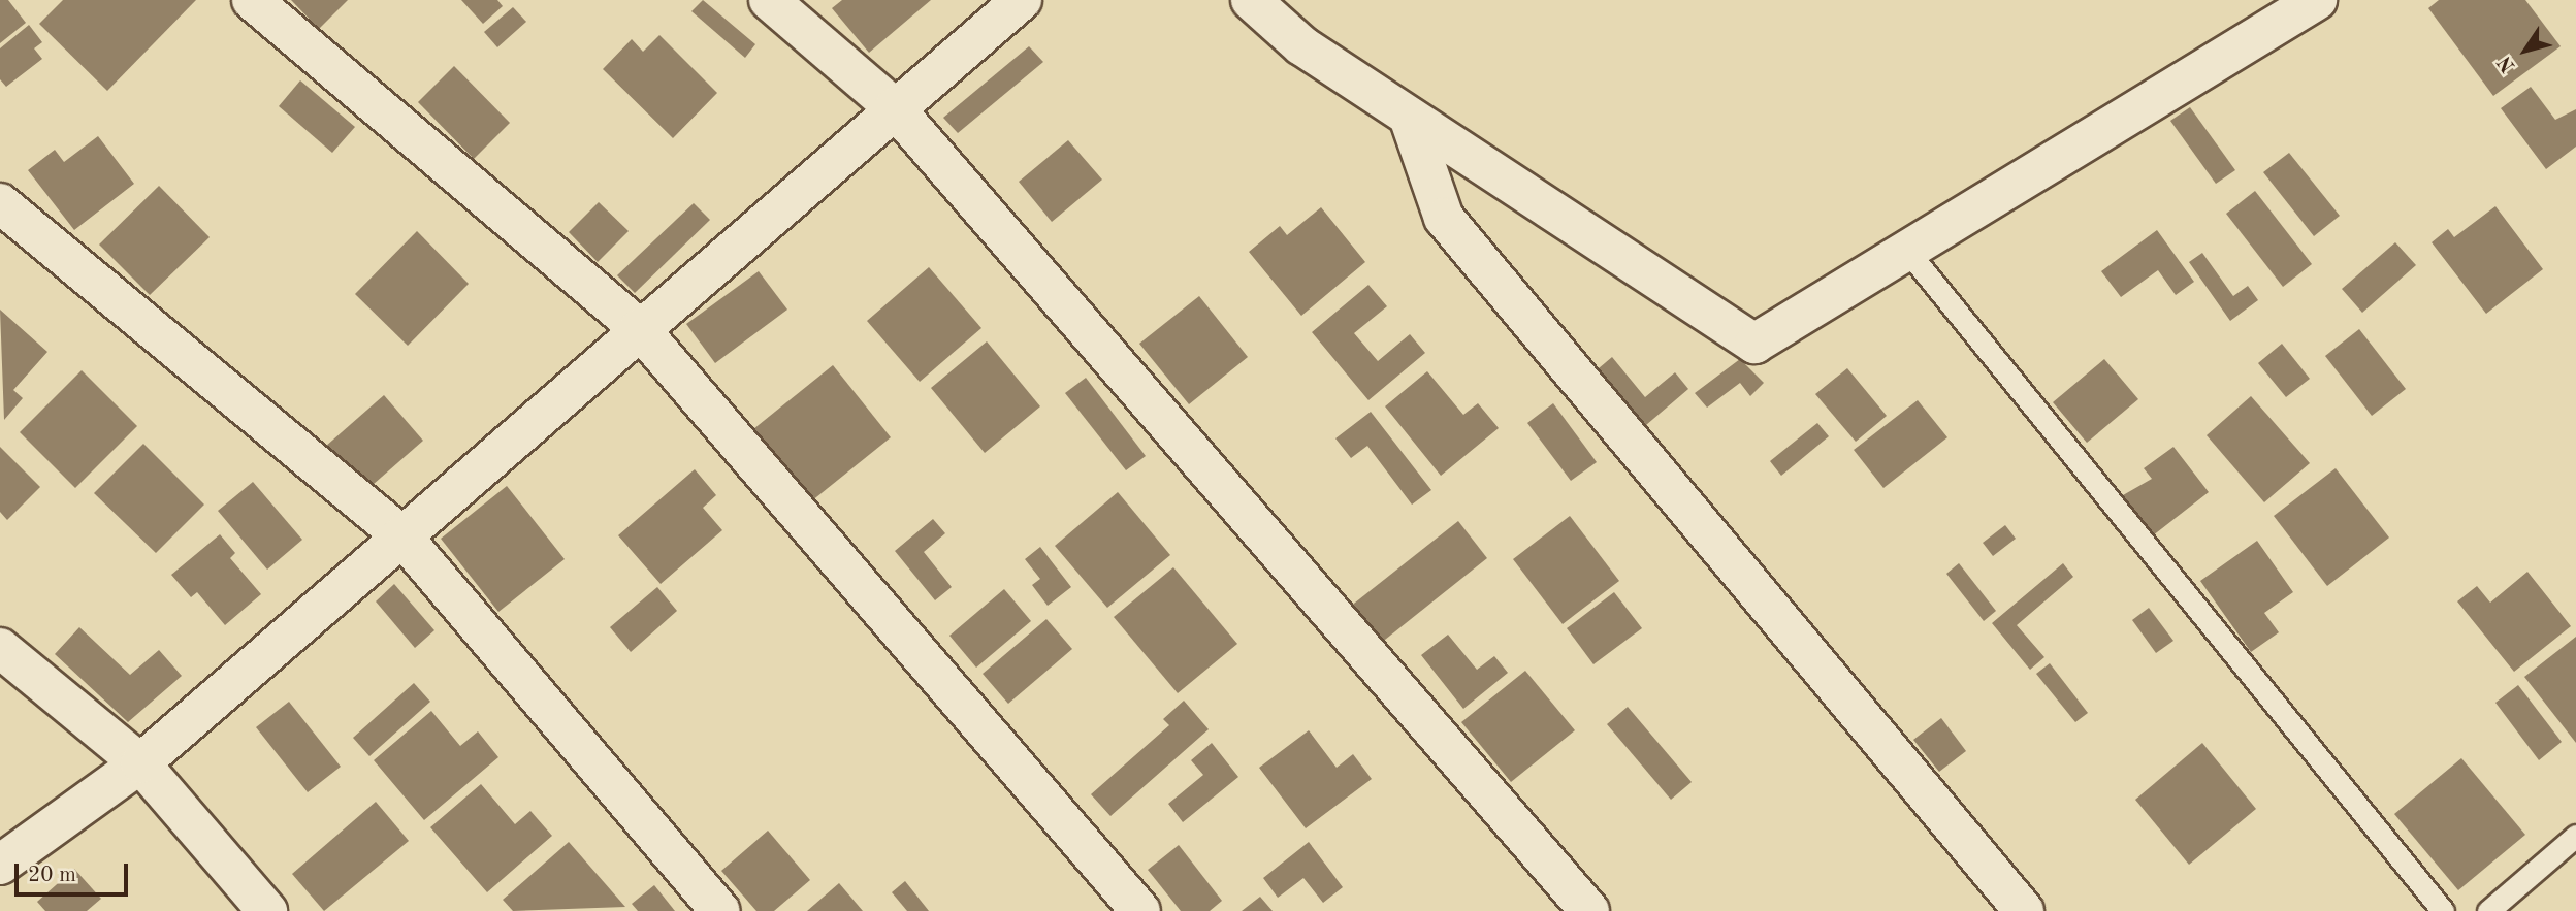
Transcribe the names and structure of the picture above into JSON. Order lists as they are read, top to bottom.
{
  "scale_bar": "20 m",
  "north": "bottom left"
}
